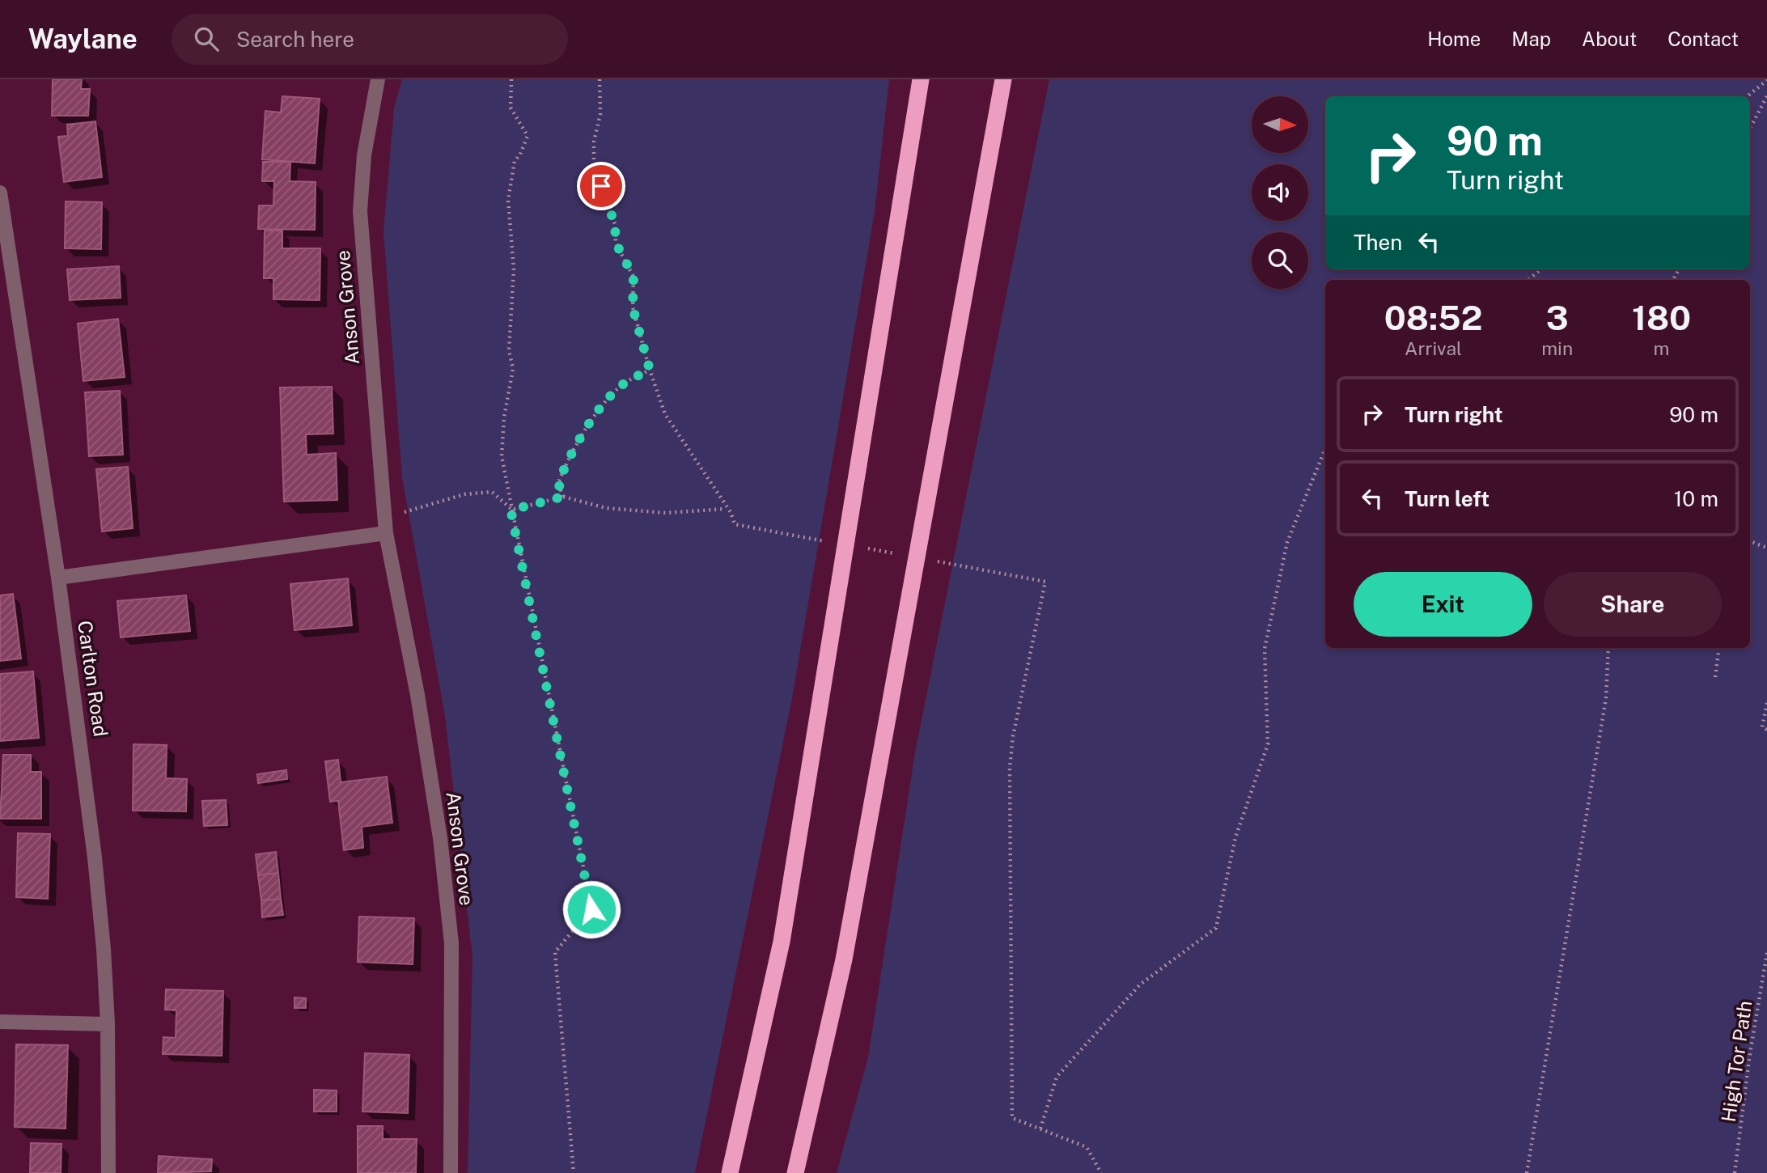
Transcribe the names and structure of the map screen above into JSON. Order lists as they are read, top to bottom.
{
  "streets": {
    "street": ["Anson Grove", "Carlton Road"],
    "path": ["High Tor Path"]
  },
  "north": "right",
  "page": {
    "header": "Waylane",
    "search": "Search here",
    "nav": [
      "Home",
      "Map",
      "About",
      "Contact"
    ],
    "turn": ["90 m", "Turn right"],
    "then": "Then",
    "eta": [
      "08:52",
      "Arrival",
      "3",
      "min",
      "180",
      "m"
    ],
    "list": [
      {
        "name": "Turn right",
        "value": "90 m"
      },
      {
        "name": "Turn left",
        "value": "10 m"
      }
    ],
    "buttons": ["Exit", "Share"]
  }
}
